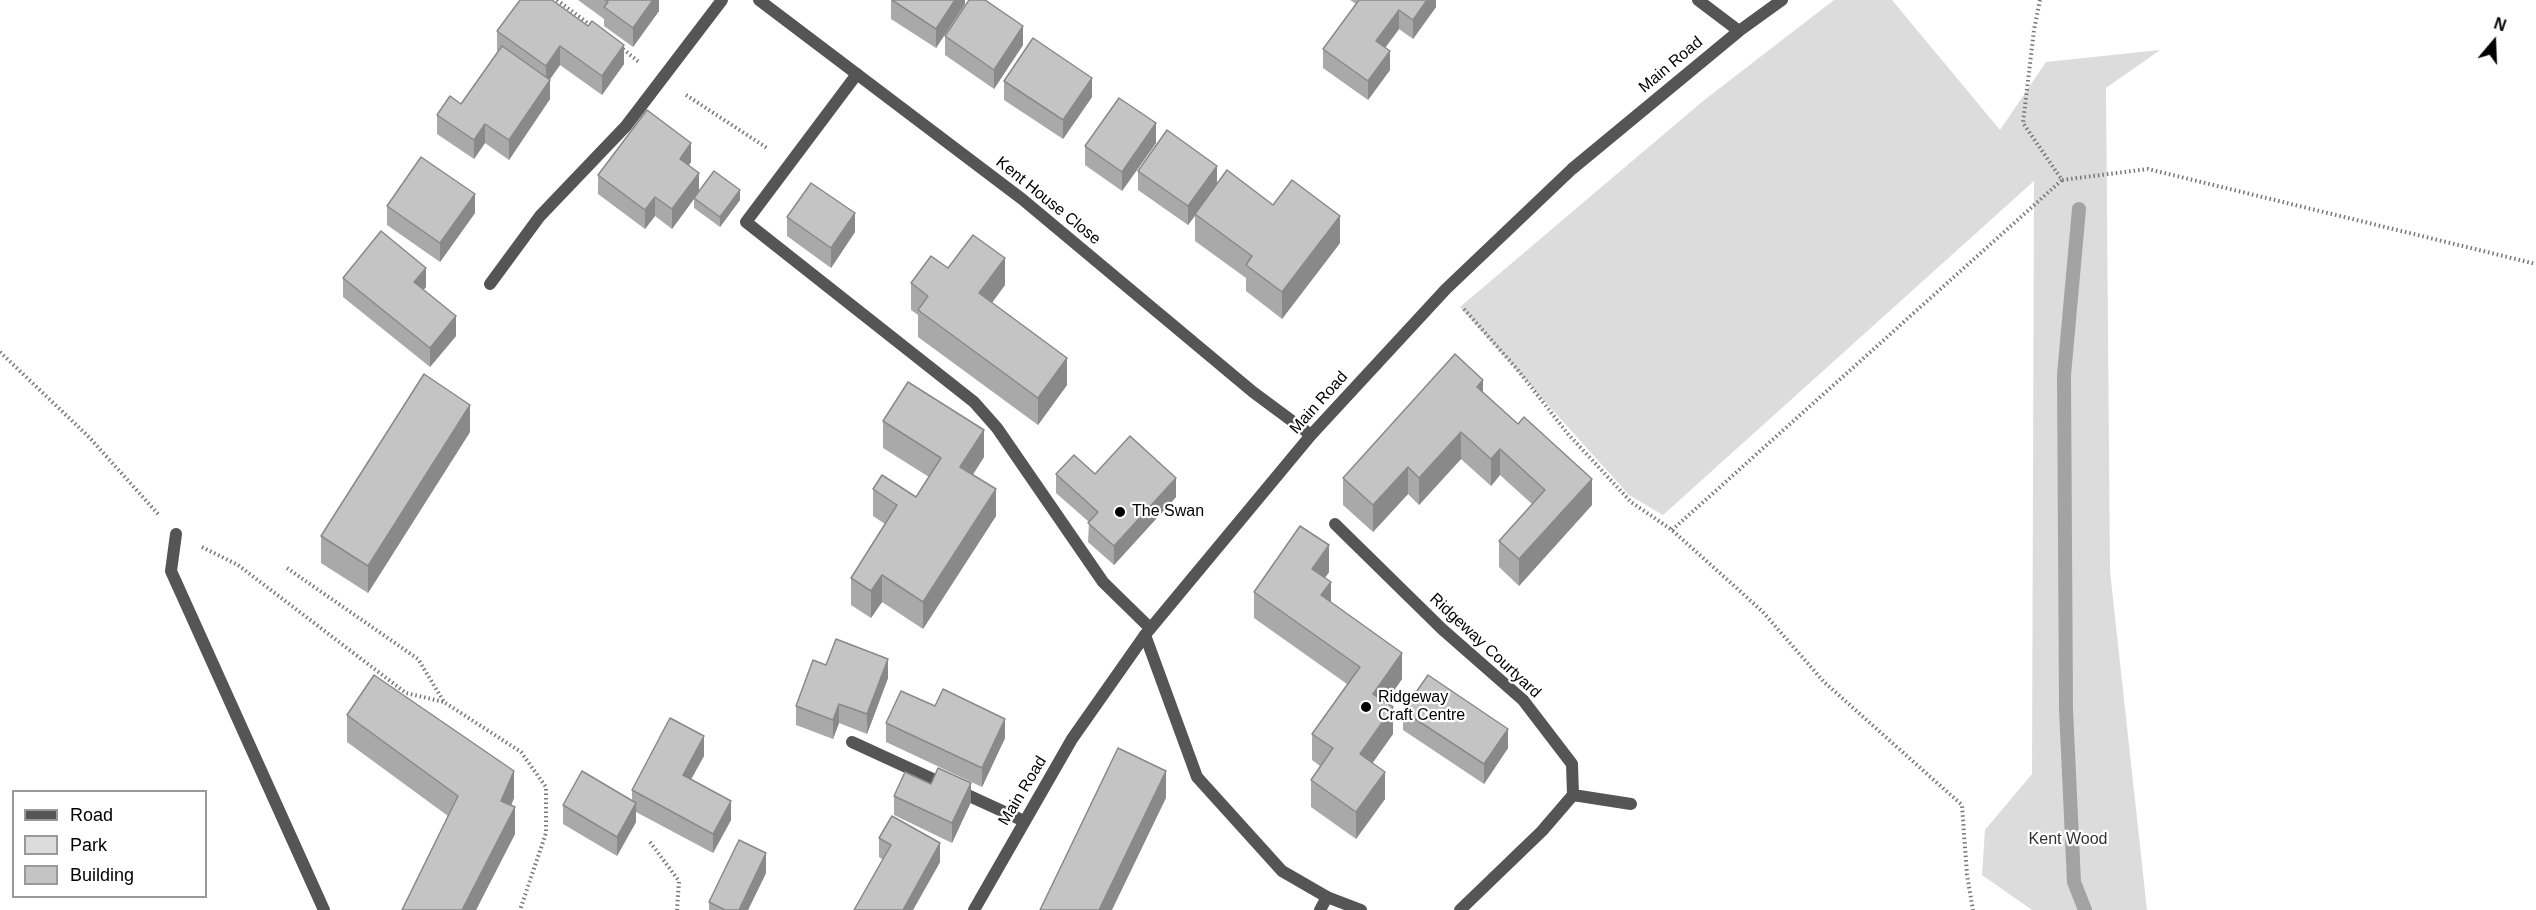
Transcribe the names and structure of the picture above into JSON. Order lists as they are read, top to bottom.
{
  "streets": {
    "street": ["Main Road", "Kent House Close", "Ridgeway Courtyard"]
  },
  "crossings": [
    ["Main Road", "Kent House Close"]
  ],
  "parks": ["Kent Wood"],
  "places": ["The Swan", "Ridgeway Craft Centre"],
  "legend": ["Road", "Park", "Building"],
  "north": "top"
}
